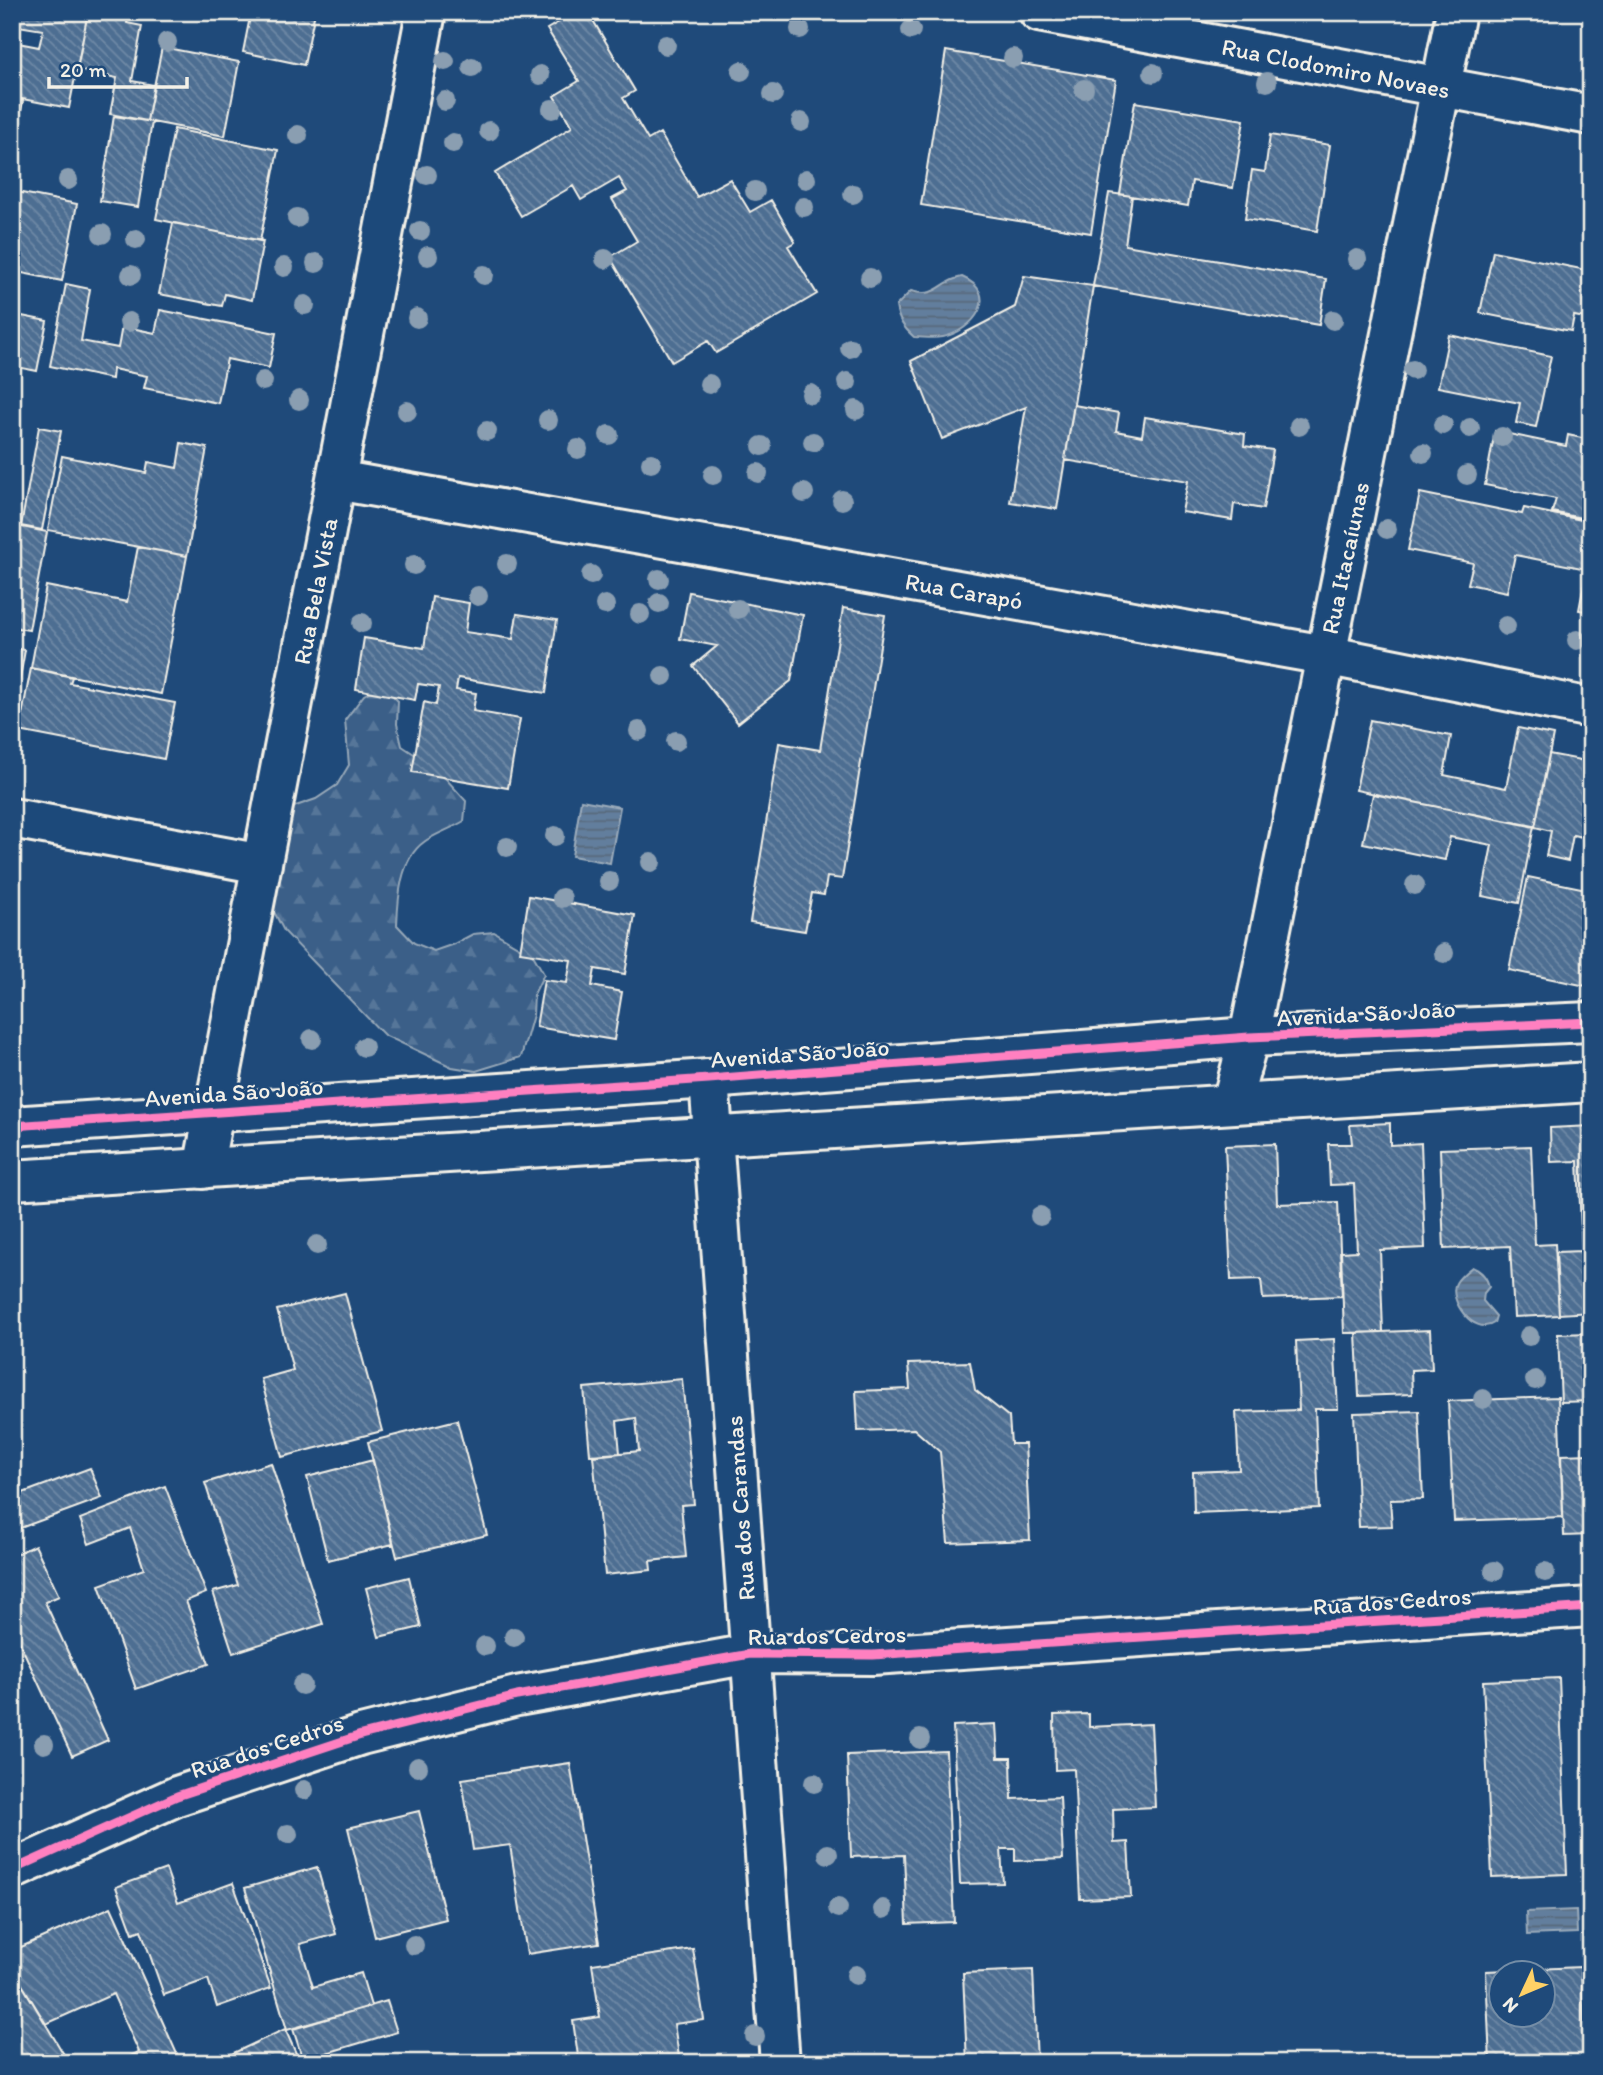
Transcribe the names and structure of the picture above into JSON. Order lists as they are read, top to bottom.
{
  "streets": {
    "street": [
      "Rua Clodomiro Novaes",
      "Rua Itacaíunas",
      "Rua Bela Vista",
      "Rua Carapó",
      "Avenida São João",
      "Rua dos Carandas",
      "Rua dos Cedros"
    ]
  },
  "crossings": [
    ["Rua Clodomiro Novaes", "Rua Itacaíunas"],
    ["Rua Itacaíunas", "Rua Carapó"],
    ["Rua Itacaíunas", "Avenida São João"],
    ["Rua Bela Vista", "Rua Carapó"],
    ["Rua Bela Vista", "Avenida São João"],
    ["Avenida São João", "Rua dos Carandas"],
    ["Rua dos Carandas", "Rua dos Cedros"]
  ],
  "scale_bar": "20 m",
  "north": "bottom left"
}
